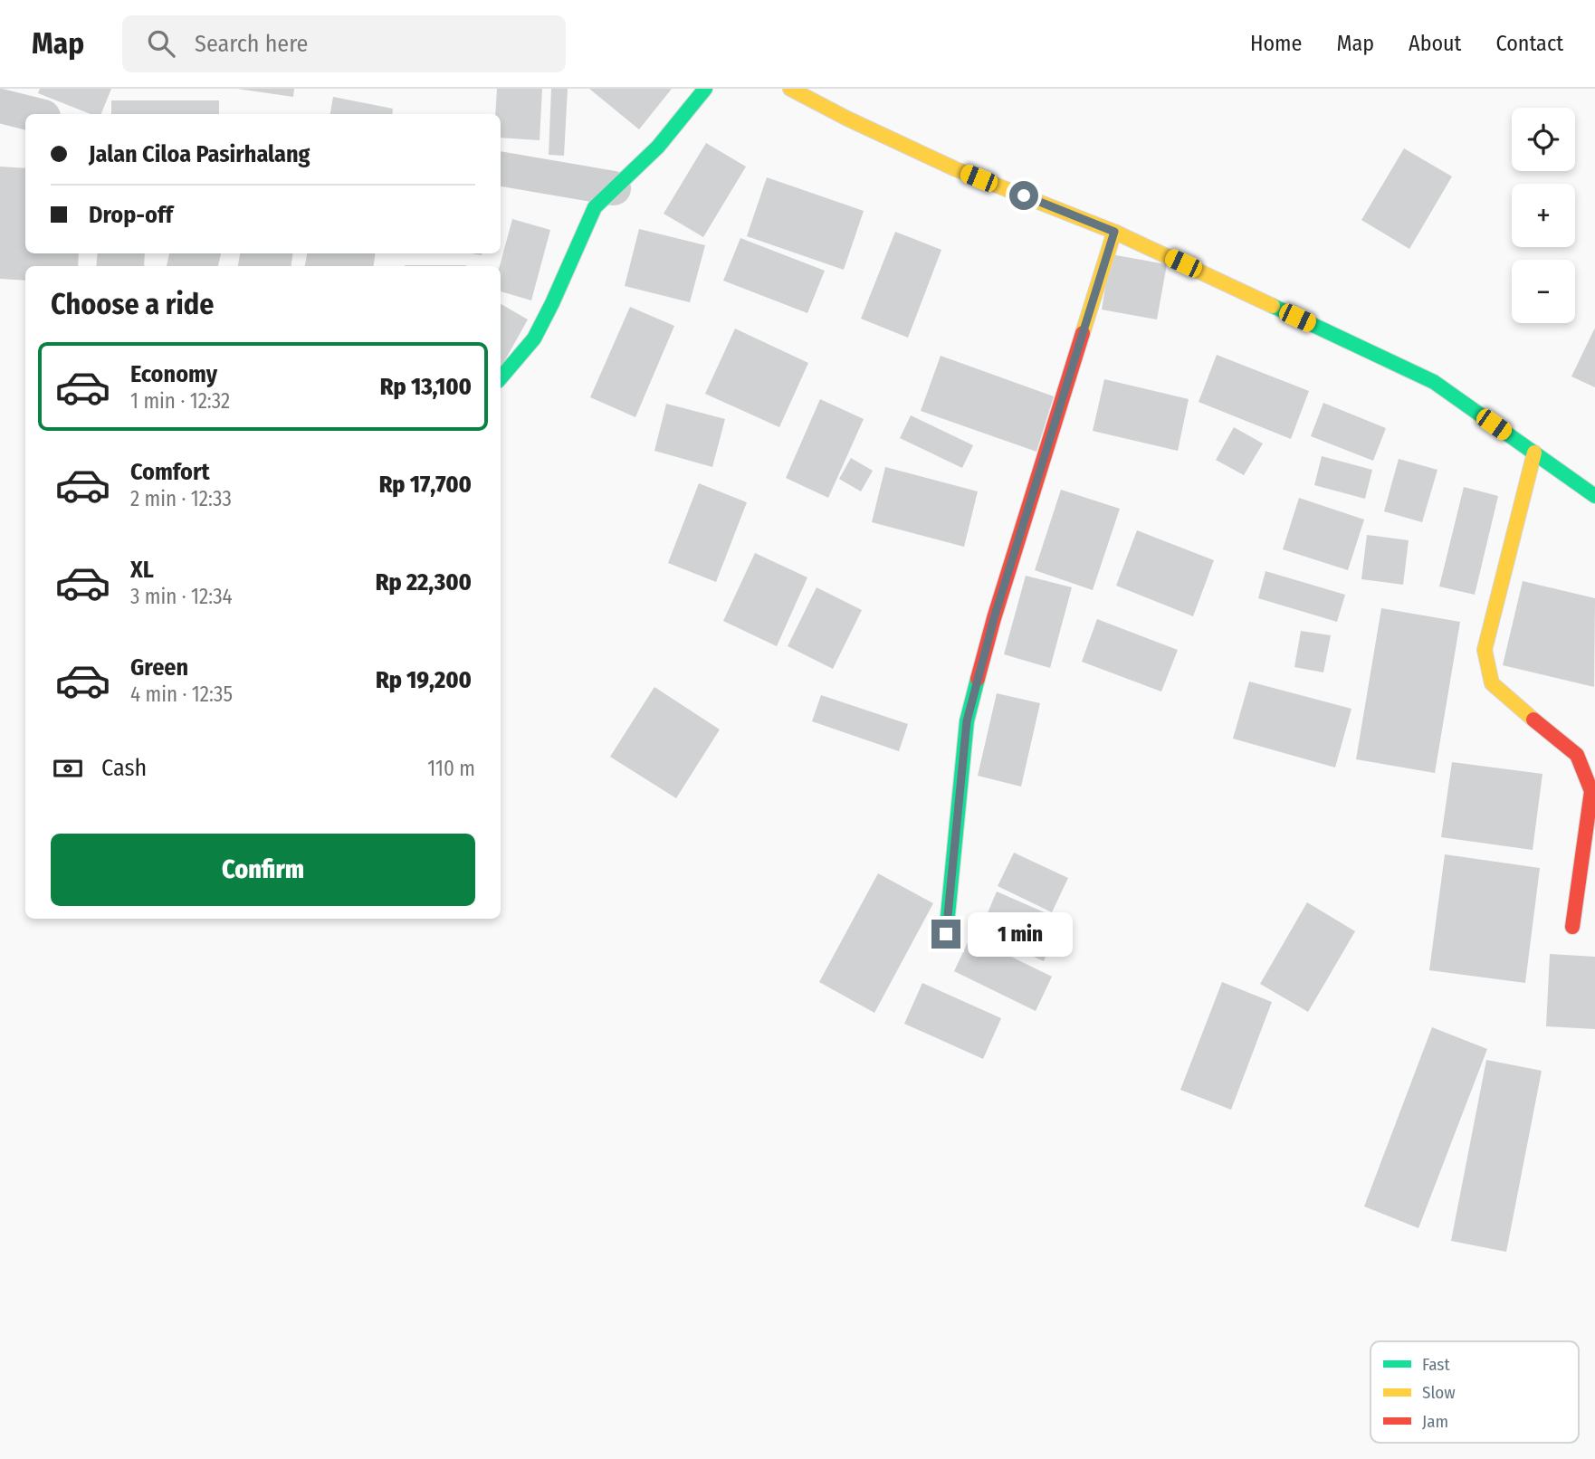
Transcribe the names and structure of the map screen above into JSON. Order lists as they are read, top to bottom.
{
  "legend": ["Fast", "Slow", "Jam"],
  "page": {
    "header": "Map",
    "search": "Search here",
    "nav": [
      "Home",
      "Map",
      "About",
      "Contact"
    ],
    "map_buttons": ["+", "−"],
    "banner": ["Jalan Ciloa Pasirhalang", "Drop-off"],
    "heading": "Choose a ride",
    "list": [
      {
        "name": "Economy",
        "note": "1 min · 12:32",
        "value": "Rp 13,100"
      },
      {
        "name": "Comfort",
        "note": "2 min · 12:33",
        "value": "Rp 17,700"
      },
      {
        "name": "XL",
        "note": "3 min · 12:34",
        "value": "Rp 22,300"
      },
      {
        "name": "Green",
        "note": "4 min · 12:35",
        "value": "Rp 19,200"
      }
    ],
    "pay": ["Cash", "110 m"],
    "buttons": "Confirm",
    "bubble": "1 min"
  }
}
